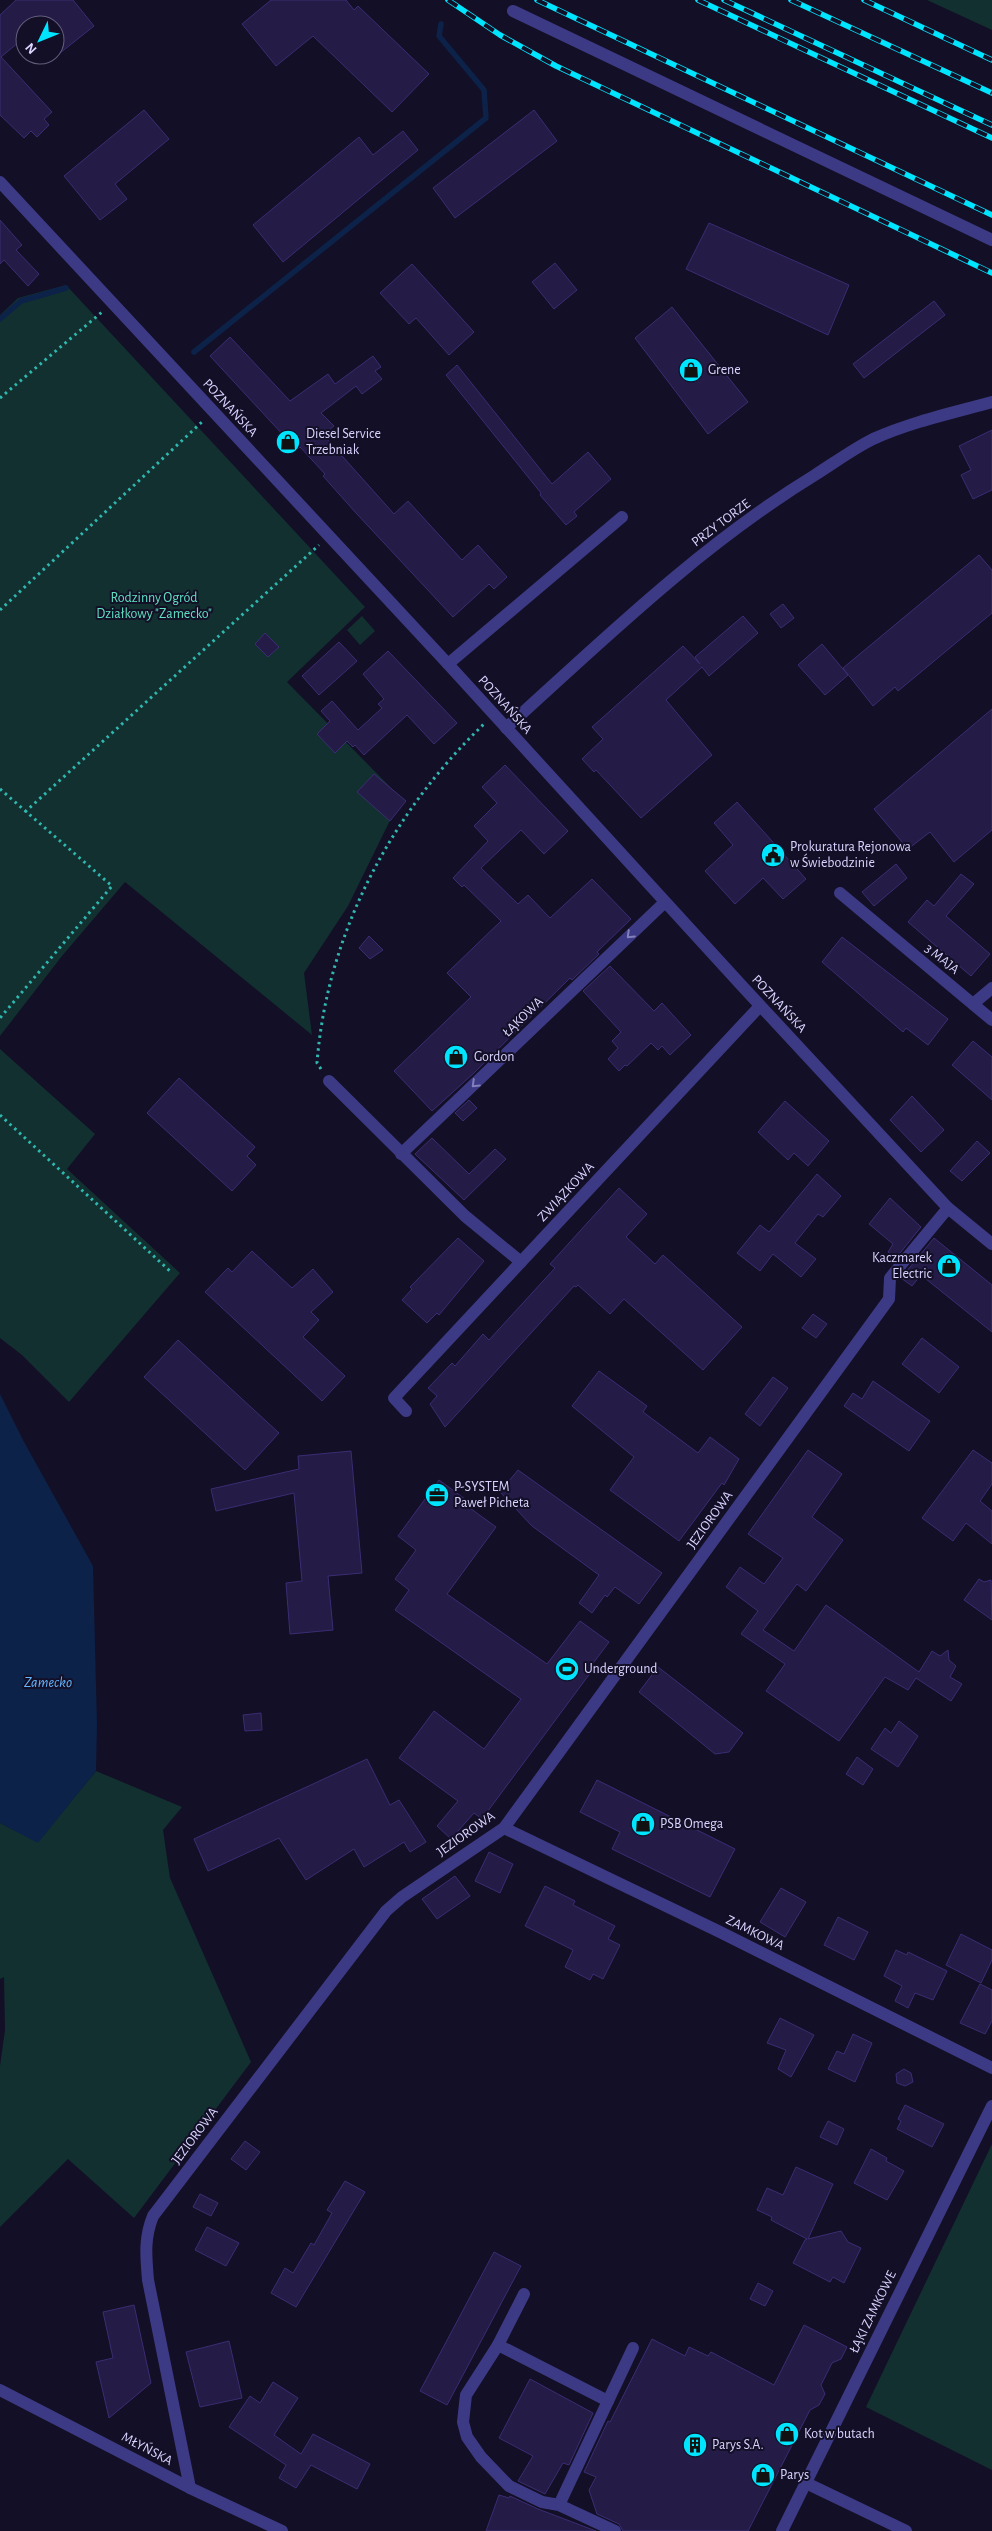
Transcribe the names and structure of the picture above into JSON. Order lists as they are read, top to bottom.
{
  "streets": {
    "street": [
      "POZNAŃSKA",
      "PRZY TORZE",
      "3 MAJA",
      "ŁĄKOWA",
      "ZWIĄZKOWA",
      "JEZIOROWA",
      "ZAMKOWA",
      "ŁĄKI ZAMKOWE",
      "MŁYŃSKA"
    ]
  },
  "crossings": [
    ["POZNAŃSKA", "PRZY TORZE"],
    ["POZNAŃSKA", "ŁĄKOWA"],
    ["POZNAŃSKA", "ZWIĄZKOWA"],
    ["POZNAŃSKA", "JEZIOROWA"],
    ["JEZIOROWA", "ZAMKOWA"],
    ["JEZIOROWA", "MŁYŃSKA"]
  ],
  "one_way": ["ŁĄKOWA"],
  "water": ["Zamecko"],
  "parks": ["Rodzinny Ogród Działkowy \"Zamecko\""],
  "places": {
    "shop": [
      "Grene",
      "Diesel Service Trzebniak",
      "Gordon",
      "Kaczmarek Electric",
      "PSB Omega",
      "Kot w butach",
      "Parys"
    ],
    "public building": ["Prokuratura Rejonowa w Świebodzinie"],
    "office": ["P-SYSTEM Paweł Picheta"],
    "sports": ["Underground"],
    "building": ["Parys S.A."]
  },
  "north": "bottom left"
}
